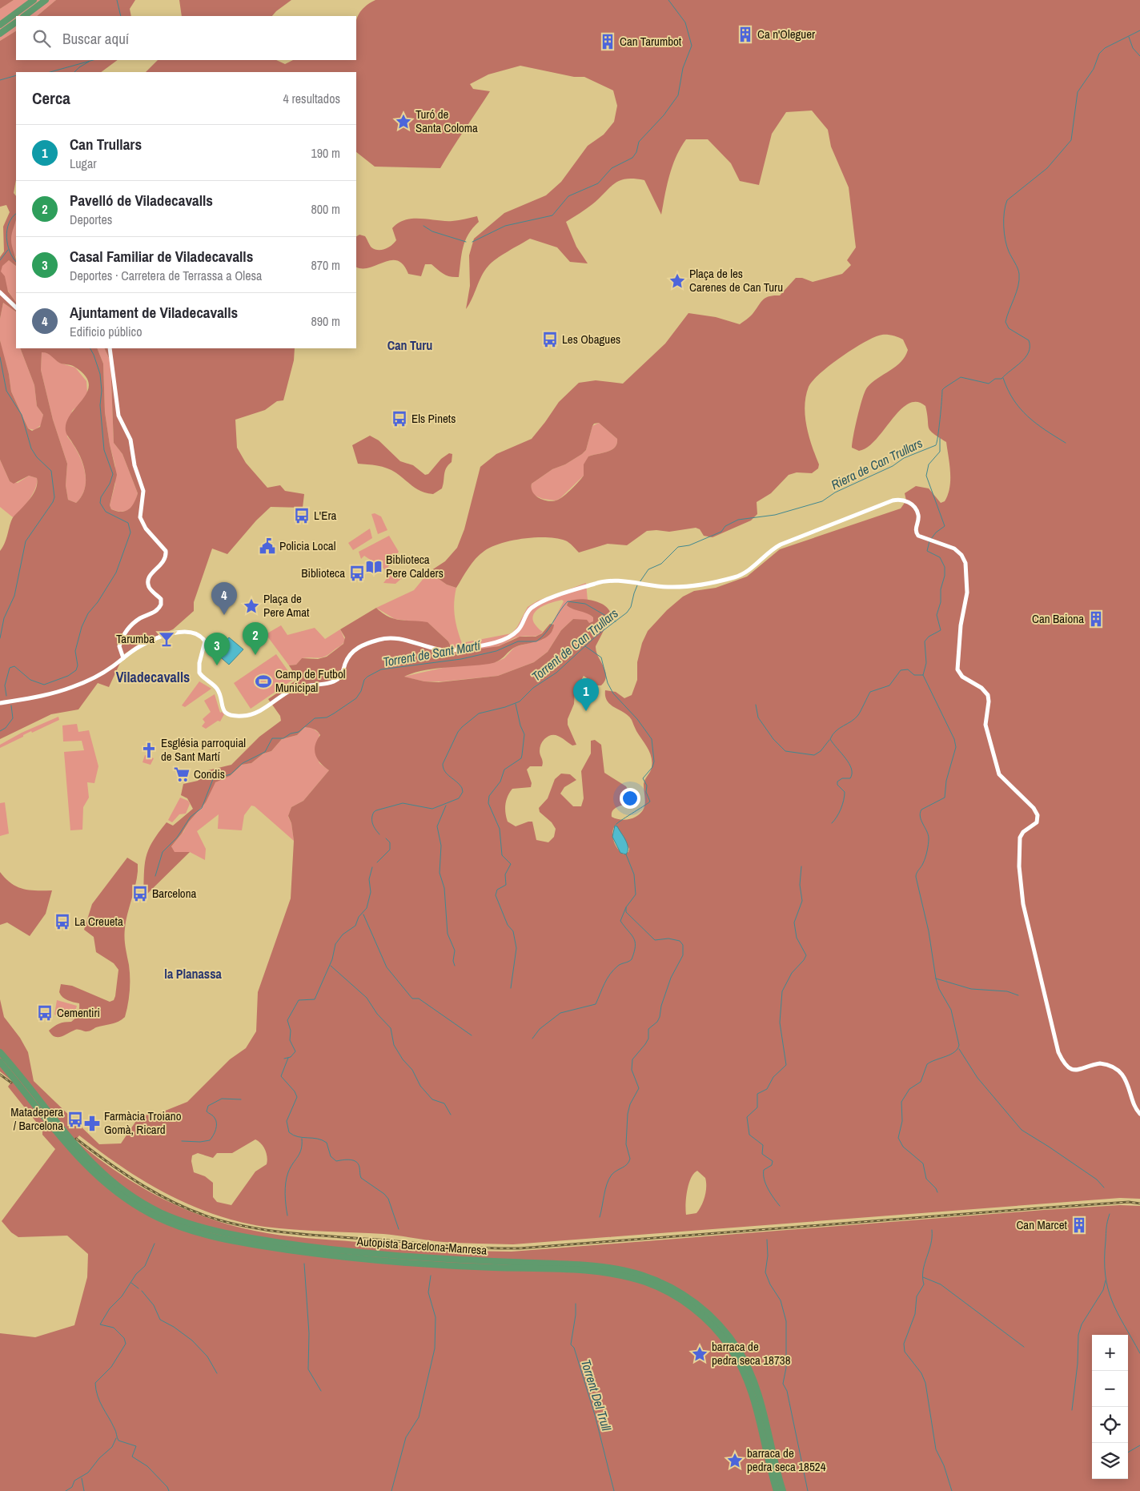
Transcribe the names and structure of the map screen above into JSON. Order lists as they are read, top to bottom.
{
  "streets": {
    "highway": ["Autopista Barcelona-Manresa"]
  },
  "districts": ["Can Turu", "Viladecavalls", "la Planassa"],
  "water": [
    "Riera de Can Trullars",
    "Torrent de Can Trullars",
    "Torrent de Sant Martí",
    "Torrent Del Trull"
  ],
  "places": {
    "building": [
      "Ca n'Oleguer",
      "Can Tarumbot",
      "Can Baiona",
      "Can Marcet"
    ],
    "place": [
      "Turó de Santa Coloma",
      "Plaça de les Carenes de Can Turu",
      "Plaça de Pere Amat",
      "barraca de pedra seca 18738",
      "barraca de pedra seca 18524"
    ],
    "bus stop": [
      "Les Obagues",
      "Els Pinets",
      "L'Era",
      "Biblioteca",
      "Barcelona",
      "La Creueta",
      "Cementiri",
      "Matadepera / Barcelona"
    ],
    "public building": ["Policia Local"],
    "library": ["Biblioteca Pere Calders"],
    "bar": ["Tarumba"],
    "sports": ["Camp de Futbol Municipal"],
    "church": ["Església parroquial de Sant Martí"],
    "supermarket": ["Condis"],
    "pharmacy": ["Farmàcia Troiano Gomà, Ricard"]
  },
  "page": {
    "search": "Buscar aquí",
    "heading": ["Cerca", "4 resultados"],
    "list": [
      {
        "mark": "1",
        "name": "Can Trullars",
        "note": "Lugar",
        "value": "190 m"
      },
      {
        "mark": "2",
        "name": "Pavelló de Viladecavalls",
        "note": "Deportes",
        "value": "800 m"
      },
      {
        "mark": "3",
        "name": "Casal Familiar de Viladecavalls",
        "note": "Deportes · Carretera de Terrassa a Olesa",
        "value": "870 m"
      },
      {
        "mark": "4",
        "name": "Ajuntament de Viladecavalls",
        "note": "Edificio público",
        "value": "890 m"
      }
    ],
    "pins": [
      "4",
      "2",
      "3",
      "1"
    ],
    "map_buttons": ["+", "−"]
  }
}
